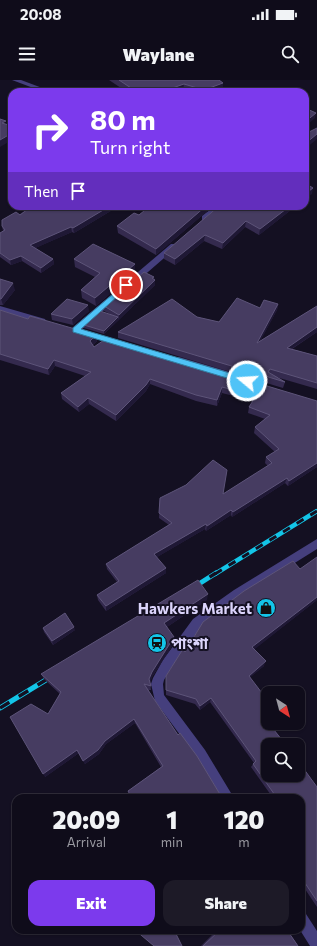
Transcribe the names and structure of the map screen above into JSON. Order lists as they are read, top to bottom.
{
  "places": {
    "shop": ["Hawkers Market"],
    "station": ["পাংশা"]
  },
  "north": "bottom right",
  "page": {
    "status": "20:08",
    "header": "Waylane",
    "turn": ["80 m", "Turn right"],
    "then": "Then",
    "eta": [
      "20:09",
      "Arrival",
      "1",
      "min",
      "120",
      "m"
    ],
    "buttons": ["Exit", "Share"]
  }
}
